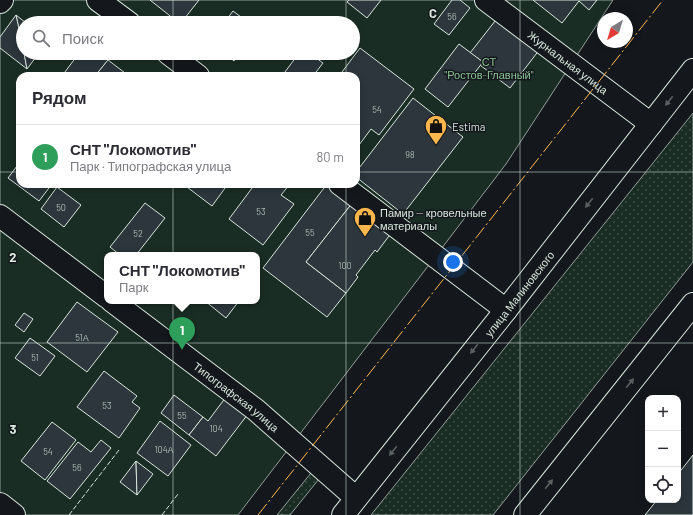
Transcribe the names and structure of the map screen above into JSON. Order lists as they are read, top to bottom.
{
  "streets": {
    "main road": ["Журнальная улица", "улица Малиновского", "Типографская улица"]
  },
  "crossings": [
    ["Журнальная улица", "улица Малиновского"],
    ["улица Малиновского", "Типографская улица"]
  ],
  "parks": ["СТ \"Ростов-Главный\""],
  "places": {
    "shop": ["Estima", "Памир — кровельные материалы"]
  },
  "house_numbers": [
    "56",
    "54",
    "98",
    "50",
    "53",
    "55",
    "52",
    "100",
    "51А",
    "51",
    "53",
    "55",
    "104",
    "104А",
    "54",
    "56"
  ],
  "north": "bottom left",
  "page": {
    "search": "Поиск",
    "heading": "Рядом",
    "list": [
      {
        "mark": "1",
        "name": "СНТ \"Локомотив\"",
        "note": "Парк · Типографская улица",
        "value": "80 m"
      }
    ],
    "popup": ["СНТ \"Локомотив\"", "Парк"],
    "pins": "1",
    "map_buttons": ["+", "−"]
  },
  "grid": {
    "columns": ["C"],
    "rows": ["2", "3"]
  }
}
